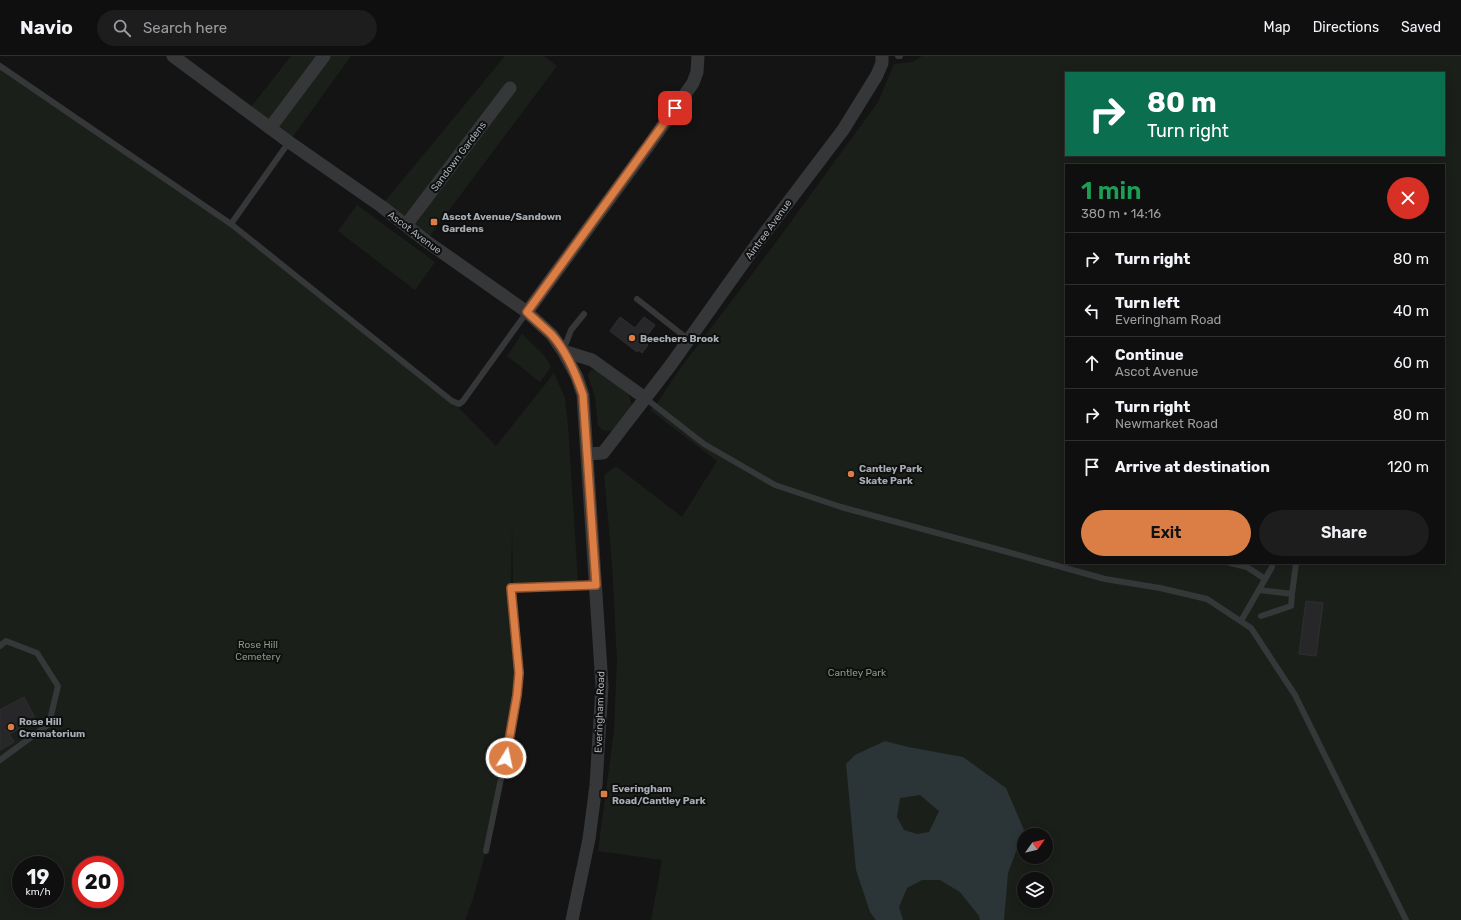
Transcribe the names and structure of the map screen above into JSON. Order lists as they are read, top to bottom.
{
  "streets": {
    "street": [
      "Sandown Gardens",
      "Aintree Avenue",
      "Ascot Avenue",
      "Everingham Road"
    ]
  },
  "crossings": [
    ["Sandown Gardens", "Ascot Avenue"],
    ["Aintree Avenue", "Ascot Avenue"],
    ["Aintree Avenue", "Everingham Road"],
    ["Ascot Avenue", "Everingham Road"]
  ],
  "parks": ["Rose Hill Cemetery", "Cantley Park"],
  "places": {
    "transit": ["Ascot Avenue/Sandown Gardens", "Everingham Road/Cantley Park"],
    "other": ["Beechers Brook", "Cantley Park Skate Park", "Rose Hill Crematorium"]
  },
  "north": "top right",
  "page": {
    "header": "Navio",
    "search": "Search here",
    "nav": ["Map", "Directions", "Saved"],
    "turn": ["80 m", "Turn right"],
    "heading": ["1 min", "380 m · 14:16"],
    "list": [
      {
        "name": "Turn right",
        "value": "80 m"
      },
      {
        "name": "Turn left",
        "note": "Everingham Road",
        "value": "40 m"
      },
      {
        "name": "Continue",
        "note": "Ascot Avenue",
        "value": "60 m"
      },
      {
        "name": "Turn right",
        "note": "Newmarket Road",
        "value": "80 m"
      },
      {
        "name": "Arrive at destination",
        "value": "120 m"
      }
    ],
    "buttons": ["Exit", "Share"],
    "speed": "19 km/h",
    "limit": "20"
  }
}
